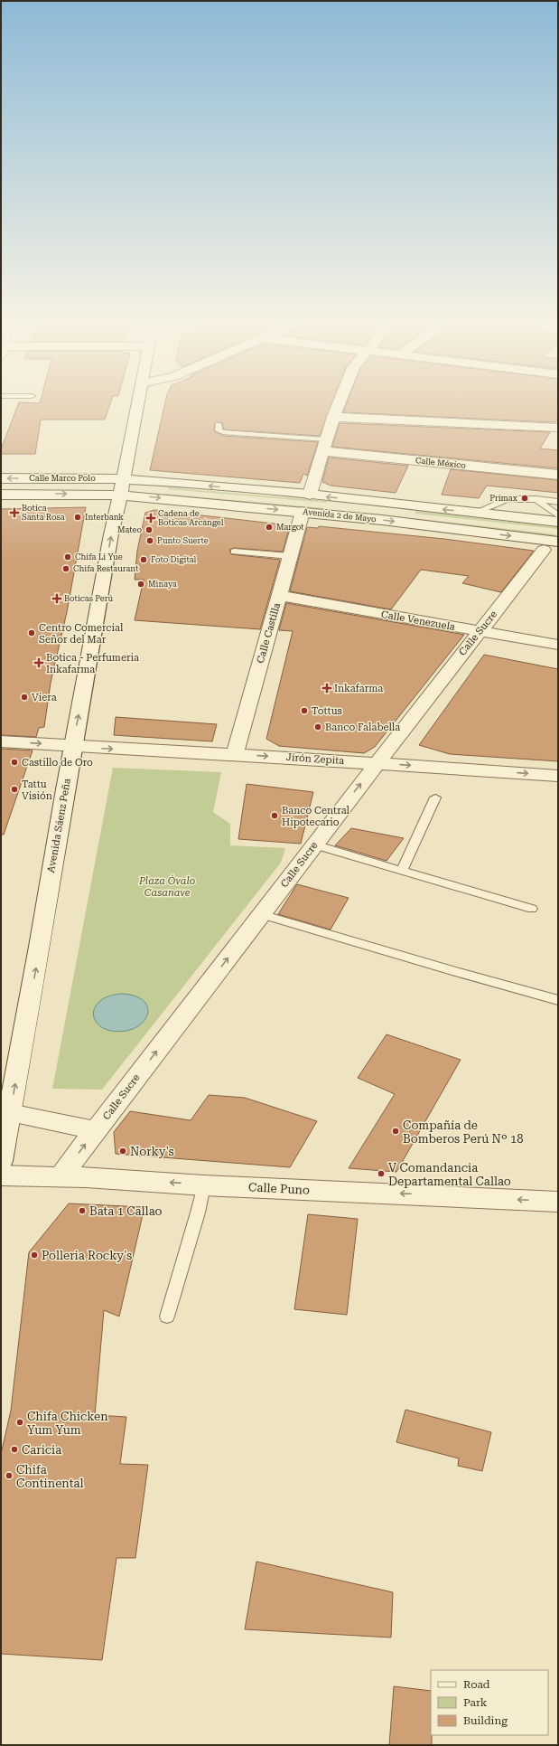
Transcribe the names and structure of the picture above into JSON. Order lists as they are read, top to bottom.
{
  "streets": {
    "street": [
      "Calle México",
      "Calle Marco Polo",
      "Avenida 2 de Mayo",
      "Calle Venezuela",
      "Calle Castilla",
      "Calle Sucre",
      "Jirón Zepita",
      "Avenida Sáenz Peña",
      "Calle Puno"
    ]
  },
  "crossings": [
    ["Calle Marco Polo", "Avenida 2 de Mayo"],
    ["Calle Marco Polo", "Avenida Sáenz Peña"],
    ["Avenida 2 de Mayo", "Calle Castilla"],
    ["Avenida 2 de Mayo", "Avenida Sáenz Peña"],
    ["Calle Venezuela", "Calle Castilla"],
    ["Calle Venezuela", "Calle Sucre"],
    ["Calle Castilla", "Jirón Zepita"],
    ["Calle Sucre", "Jirón Zepita"],
    ["Calle Sucre", "Avenida Sáenz Peña"],
    ["Calle Sucre", "Calle Puno"],
    ["Jirón Zepita", "Avenida Sáenz Peña"]
  ],
  "one_way": [
    "Calle Sucre",
    "Jirón Zepita",
    "Avenida Sáenz Peña",
    "Calle Puno"
  ],
  "parks": ["Plaza Óvalo Casanave"],
  "places": {
    "other": [
      "Primax",
      "Interbank",
      "Margot",
      "Mateo",
      "Punto Suerte",
      "Chifa Li Yue",
      "Foto Digital",
      "Chifa Restaurant",
      "Minaya",
      "Centro Comercial Señor del Mar",
      "Viera",
      "Tottus",
      "Banco Falabella",
      "Castillo de Oro",
      "Tattu Visión",
      "Banco Central Hipotecario",
      "Compañía de Bomberos Perú Nº 18",
      "Norky's",
      "V Comandancia Departamental Callao",
      "Bata 1 Callao",
      "Polleria Rocky's",
      "Chifa Chicken Yum Yum",
      "Caricia",
      "Chifa Continental"
    ],
    "health": [
      "Botica Santa Rosa",
      "Cadena de Boticas Arcángel",
      "Boticas Perú",
      "Botica - Perfumeria Inkafarma",
      "Inkafarma"
    ]
  },
  "legend": ["Road", "Park", "Building"]
}
